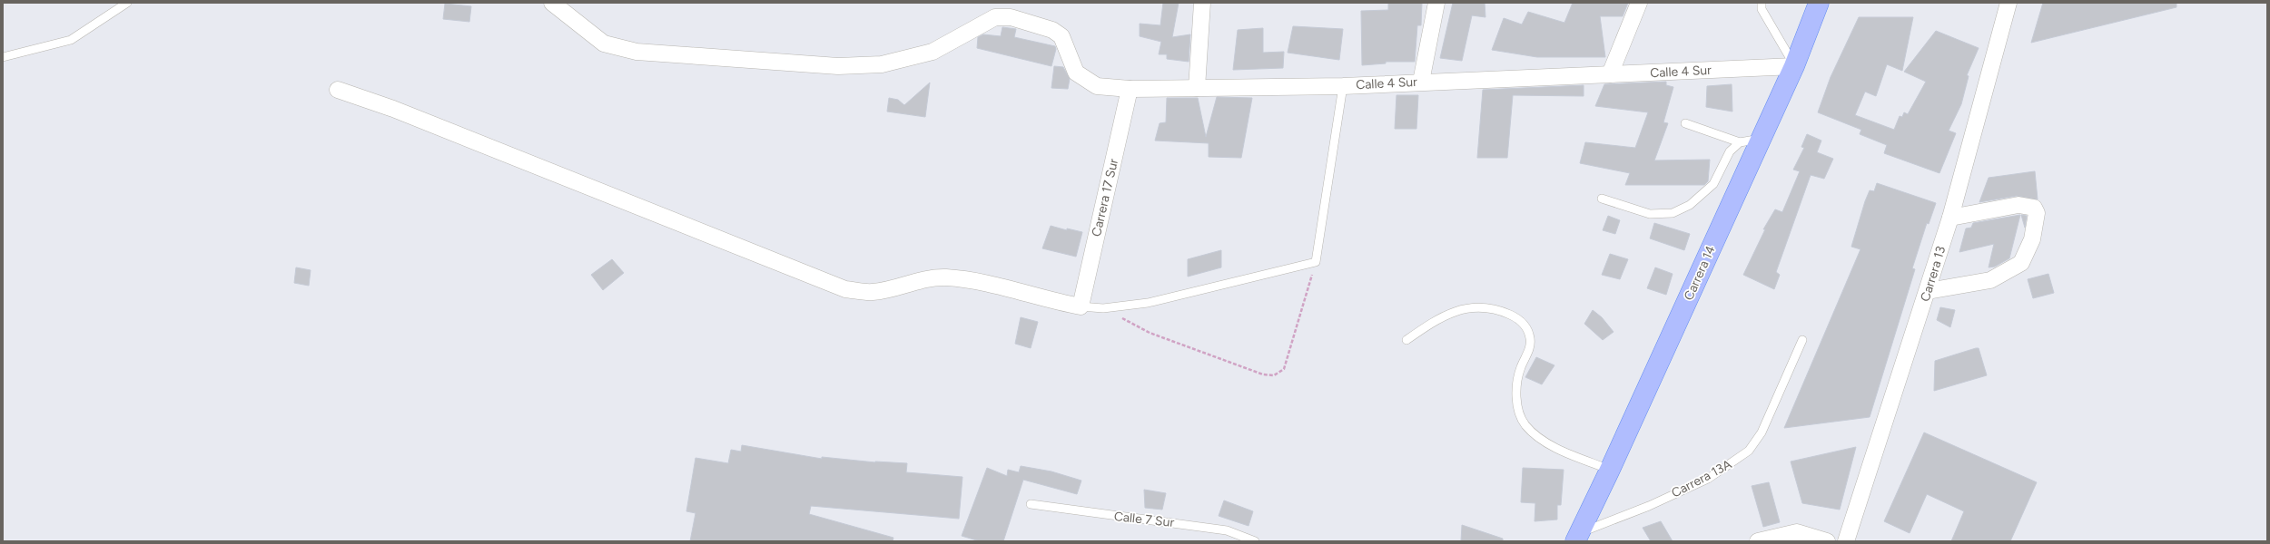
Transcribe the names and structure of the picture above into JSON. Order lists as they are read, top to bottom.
{
  "streets": {
    "main road": ["Carrera 14"],
    "street": ["Calle 4 Sur", "Carrera 17 Sur", "Carrera 13"],
    "lane": ["Carrera 13A", "Calle 7 Sur"]
  },
  "crossings": [
    ["Calle 4 Sur", "Carrera 17 Sur"],
    ["Calle 4 Sur", "Carrera 14"],
    ["Carrera 14", "Carrera 13A"]
  ]
}
